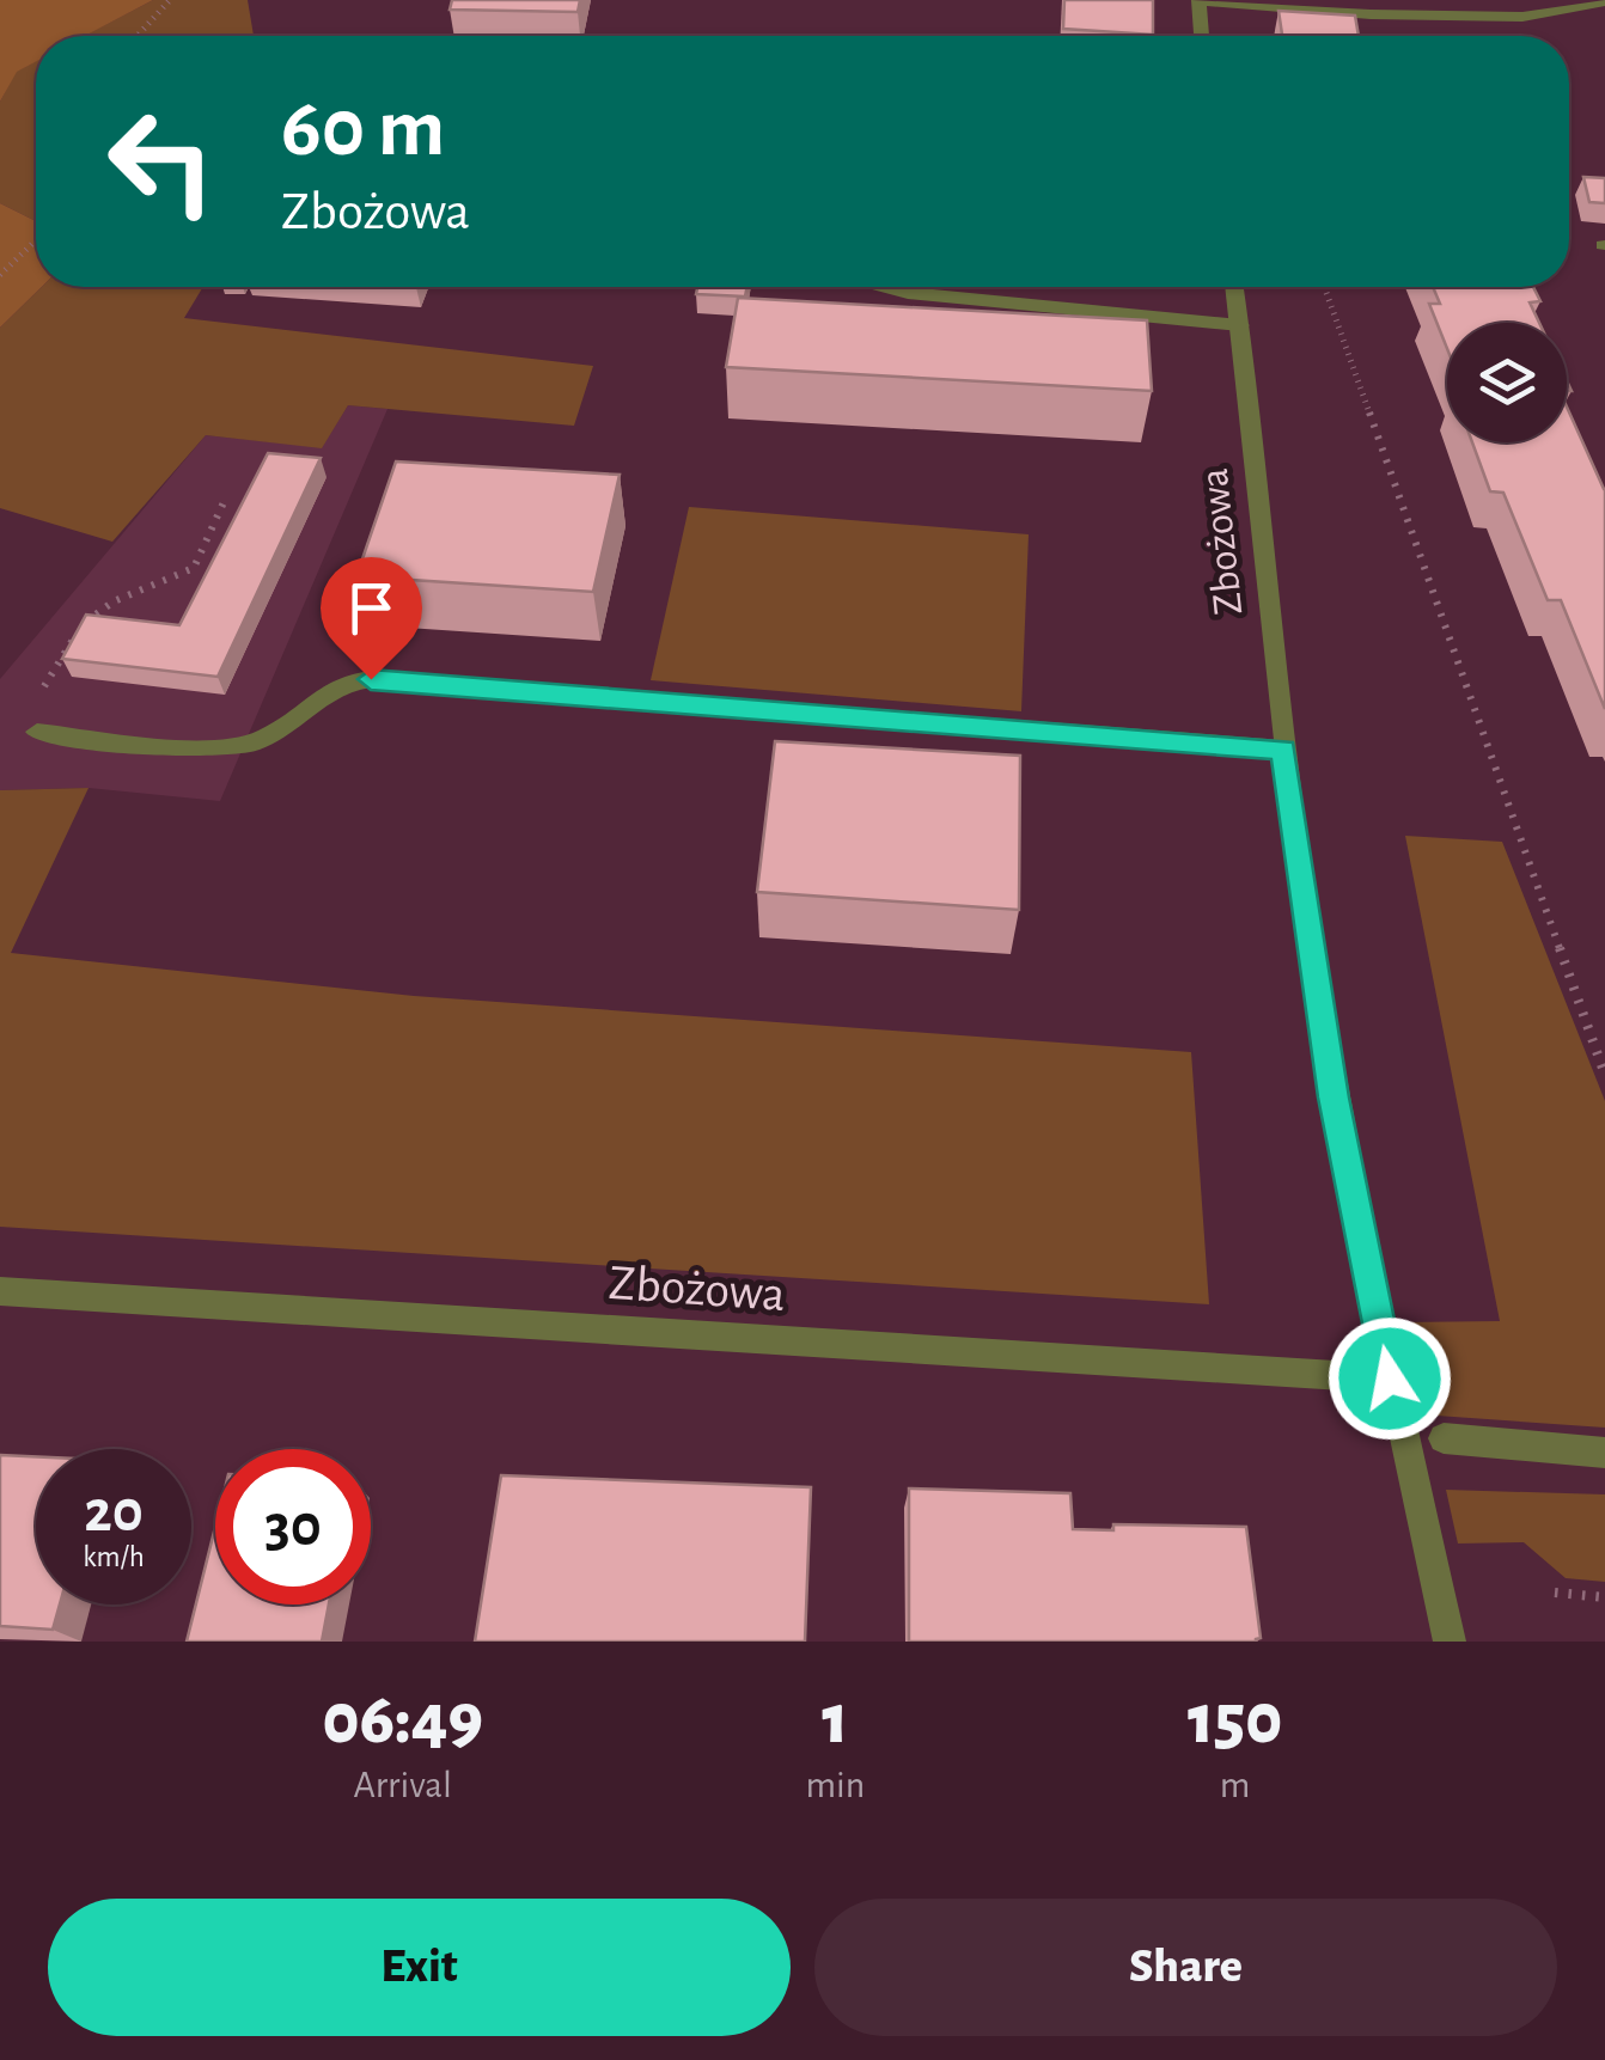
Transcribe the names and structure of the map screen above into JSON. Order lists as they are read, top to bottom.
{
  "streets": {
    "street": ["Zbożowa"]
  },
  "page": {
    "turn": ["60 m", "Zbożowa"],
    "speed": "20 km/h",
    "limit": "30",
    "eta": [
      "06:49",
      "Arrival",
      "1",
      "min",
      "150",
      "m"
    ],
    "buttons": ["Exit", "Share"]
  }
}
